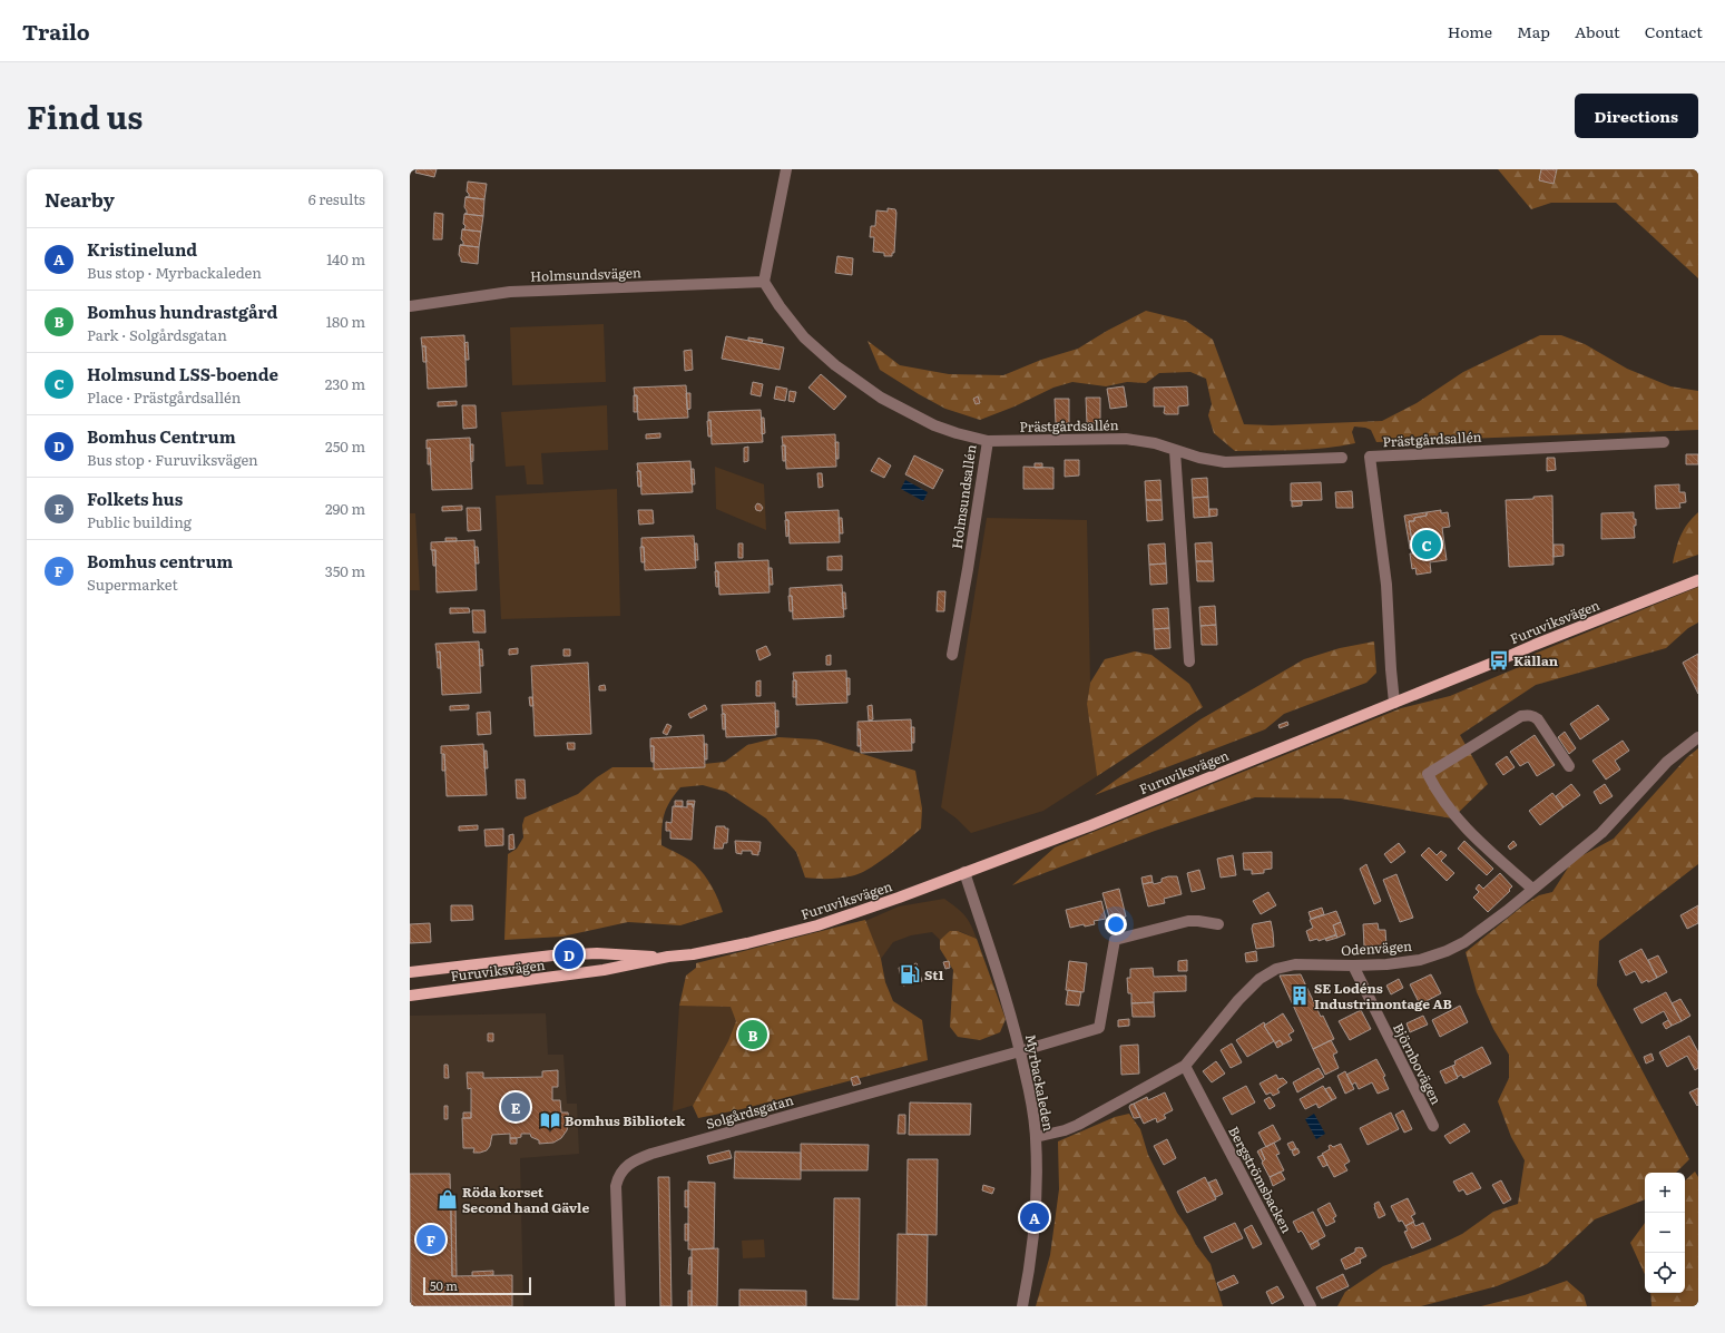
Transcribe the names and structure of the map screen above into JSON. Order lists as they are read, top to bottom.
{
  "streets": {
    "main road": ["Furuviksvägen"],
    "street": [
      "Holmsundsvägen",
      "Prästgårdsallén",
      "Holmsundsallén",
      "Odenvägen",
      "Björnbovägen",
      "Myrbackaleden",
      "Solgårdsgatan",
      "Bergströmsbacken"
    ]
  },
  "crossings": [
    ["Holmsundsvägen", "Holmsundsallén"],
    ["Prästgårdsallén", "Holmsundsallén"],
    ["Prästgårdsallén", "Furuviksvägen"],
    ["Furuviksvägen", "Myrbackaleden"],
    ["Odenvägen", "Björnbovägen"],
    ["Odenvägen", "Myrbackaleden"],
    ["Odenvägen", "Bergströmsbacken"],
    ["Myrbackaleden", "Solgårdsgatan"]
  ],
  "places": {
    "bus stop": ["Källan"],
    "fuel station": ["St1"],
    "building": ["SE Lodéns Industrimontage AB"],
    "library": ["Bomhus Bibliotek"],
    "shop": ["Röda korset Second hand Gävle"]
  },
  "scale_bar": "50 m",
  "page": {
    "header": "Trailo",
    "nav": [
      "Home",
      "Map",
      "About",
      "Contact"
    ],
    "title": "Find us",
    "buttons": "Directions",
    "heading": ["Nearby", "6 results"],
    "list": [
      {
        "mark": "A",
        "name": "Kristinelund",
        "note": "Bus stop · Myrbackaleden",
        "value": "140 m"
      },
      {
        "mark": "B",
        "name": "Bomhus hundrastgård",
        "note": "Park · Solgårdsgatan",
        "value": "180 m"
      },
      {
        "mark": "C",
        "name": "Holmsund LSS-boende",
        "note": "Place · Prästgårdsallén",
        "value": "230 m"
      },
      {
        "mark": "D",
        "name": "Bomhus Centrum",
        "note": "Bus stop · Furuviksvägen",
        "value": "250 m"
      },
      {
        "mark": "E",
        "name": "Folkets hus",
        "note": "Public building",
        "value": "290 m"
      },
      {
        "mark": "F",
        "name": "Bomhus centrum",
        "note": "Supermarket",
        "value": "350 m"
      }
    ],
    "pins": [
      "C",
      "D",
      "B",
      "E",
      "A",
      "F"
    ],
    "map_buttons": ["+", "−"],
    "scale": "50 m"
  }
}
